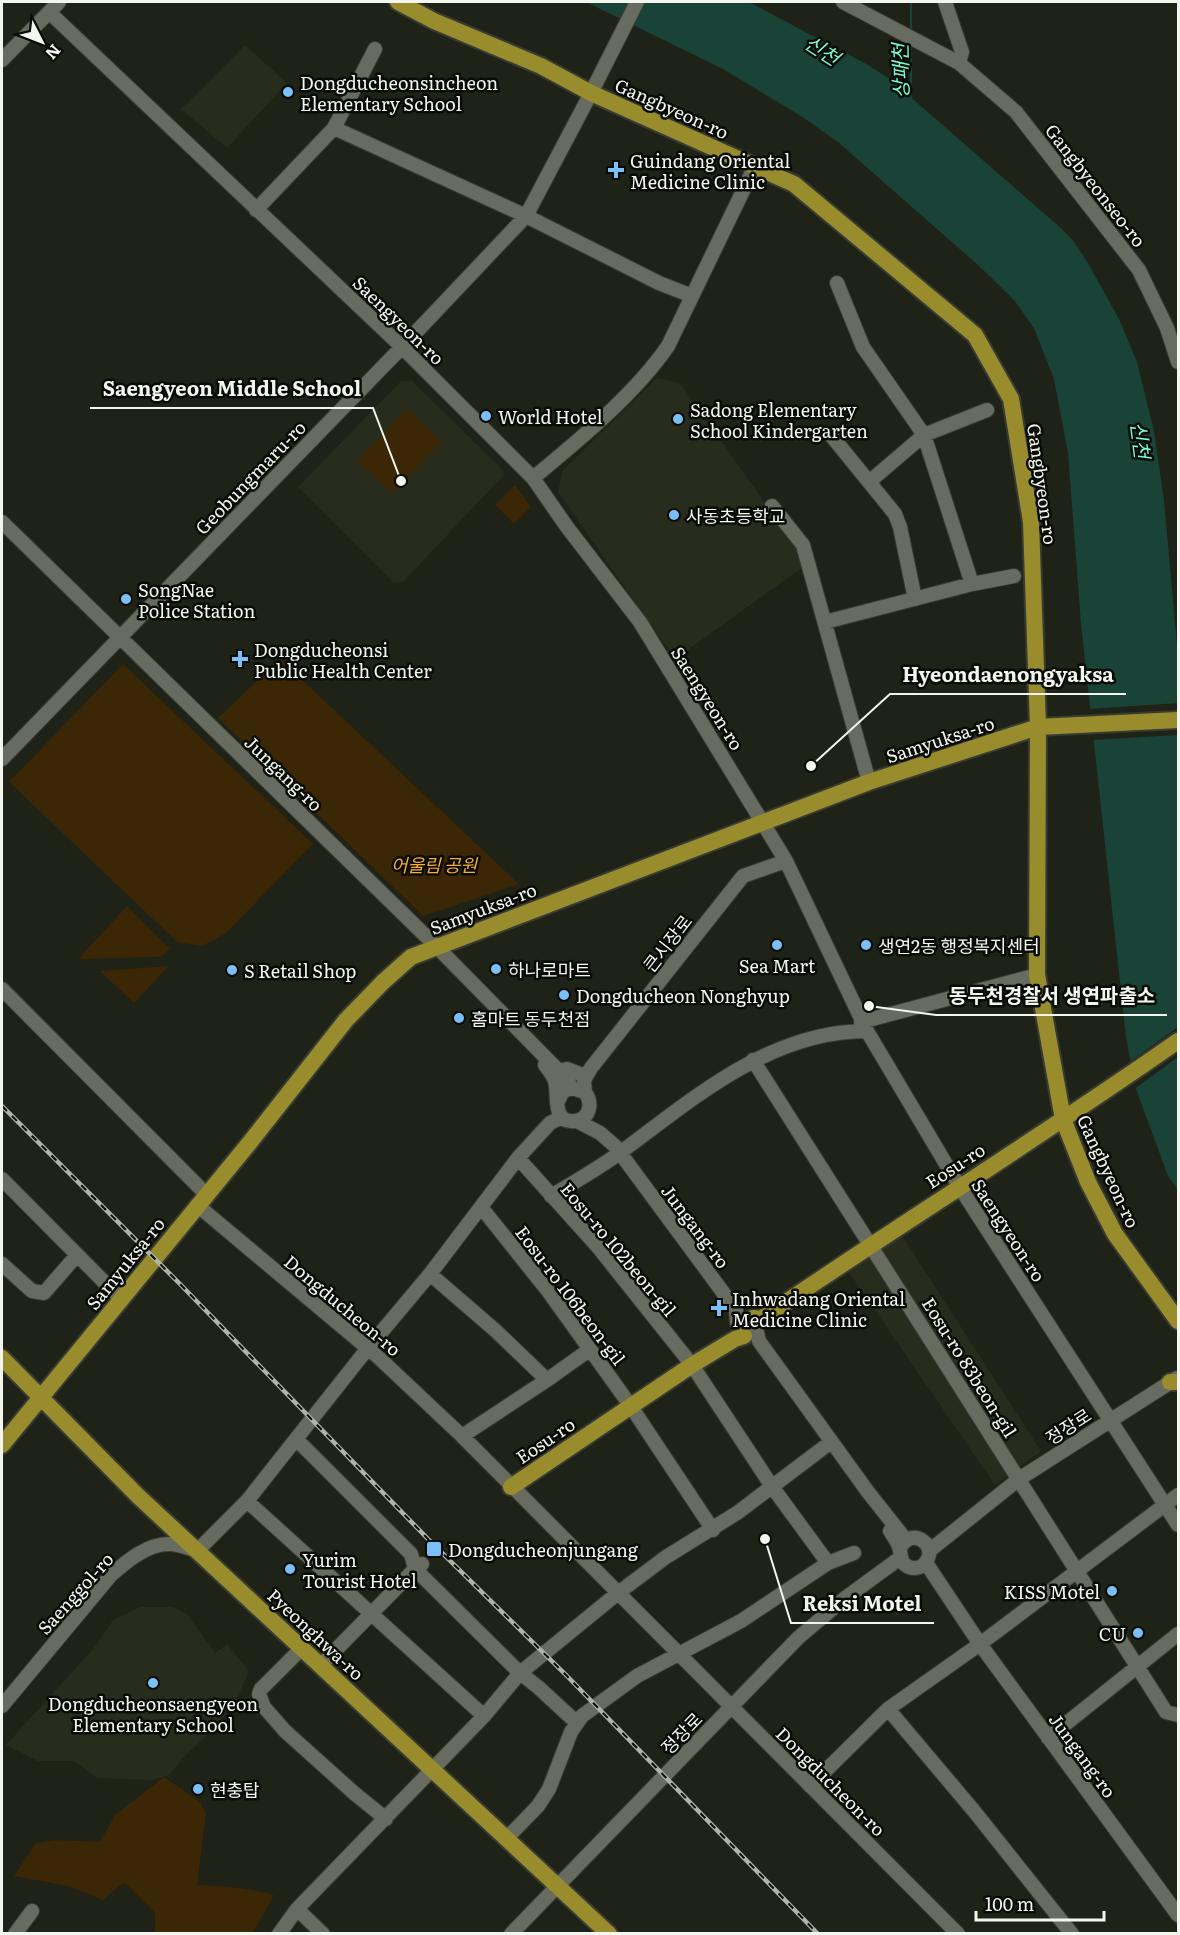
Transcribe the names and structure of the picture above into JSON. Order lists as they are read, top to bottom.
{
  "streets": {
    "main road": [
      "Gangbyeon-ro",
      "Samyuksa-ro",
      "Eosu-ro",
      "Pyeonghwa-ro"
    ],
    "street": [
      "Gangbyeonseo-ro",
      "Saengyeon-ro",
      "Geobungmaru-ro",
      "Jungang-ro",
      "큰시장로",
      "Eosu-ro 102beon-gil",
      "Eosu-ro 106beon-gil",
      "Dongducheon-ro",
      "Eosu-ro 83beon-gil",
      "정장로",
      "Saenggol-ro"
    ]
  },
  "crossings": [
    ["Gangbyeon-ro", "Geobungmaru-ro"],
    ["Gangbyeon-ro", "Samyuksa-ro"],
    ["Gangbyeon-ro", "Eosu-ro"],
    ["Saengyeon-ro", "Geobungmaru-ro"],
    ["Saengyeon-ro", "Samyuksa-ro"],
    ["Saengyeon-ro", "큰시장로"],
    ["Saengyeon-ro", "Eosu-ro"],
    ["Saengyeon-ro", "정장로"],
    ["Geobungmaru-ro", "Jungang-ro"],
    ["Samyuksa-ro", "Jungang-ro"],
    ["Samyuksa-ro", "Dongducheon-ro"],
    ["Samyuksa-ro", "Pyeonghwa-ro"],
    ["Jungang-ro", "Eosu-ro"],
    ["Jungang-ro", "정장로"],
    ["Eosu-ro", "Eosu-ro 102beon-gil"],
    ["Eosu-ro", "Eosu-ro 106beon-gil"],
    ["Eosu-ro", "Dongducheon-ro"],
    ["Eosu-ro", "Eosu-ro 83beon-gil"],
    ["Dongducheon-ro", "정장로"],
    ["Eosu-ro 83beon-gil", "정장로"],
    ["정장로", "Pyeonghwa-ro"],
    ["Saenggol-ro", "Pyeonghwa-ro"]
  ],
  "water": ["신천", "상패천"],
  "parks": ["어울림 공원"],
  "places": {
    "other": [
      "Dongducheonsincheon Elementary School",
      "World Hotel",
      "Sadong Elementary School Kindergarten",
      "Saengyeon Middle School",
      "사동초등학교",
      "SongNae Police Station",
      "Hyeondaenongyaksa",
      "Sea Mart",
      "생연2동 행정복지센터",
      "하나로마트",
      "S Retail Shop",
      "Dongducheon Nonghyup",
      "동두천경찰서 생연파출소",
      "홈마트 동두천점",
      "Reksi Motel",
      "Yurim Tourist Hotel",
      "KISS Motel",
      "CU",
      "Dongducheonsaengyeon Elementary School",
      "현충탑"
    ],
    "health": ["Guindang Oriental Medicine Clinic", "Dongducheonsi Public Health Center", "Inhwadang Oriental Medicine Clinic"],
    "transit": ["Dongducheonjungang"]
  },
  "scale_bar": "100 m",
  "north": "bottom right"
}
